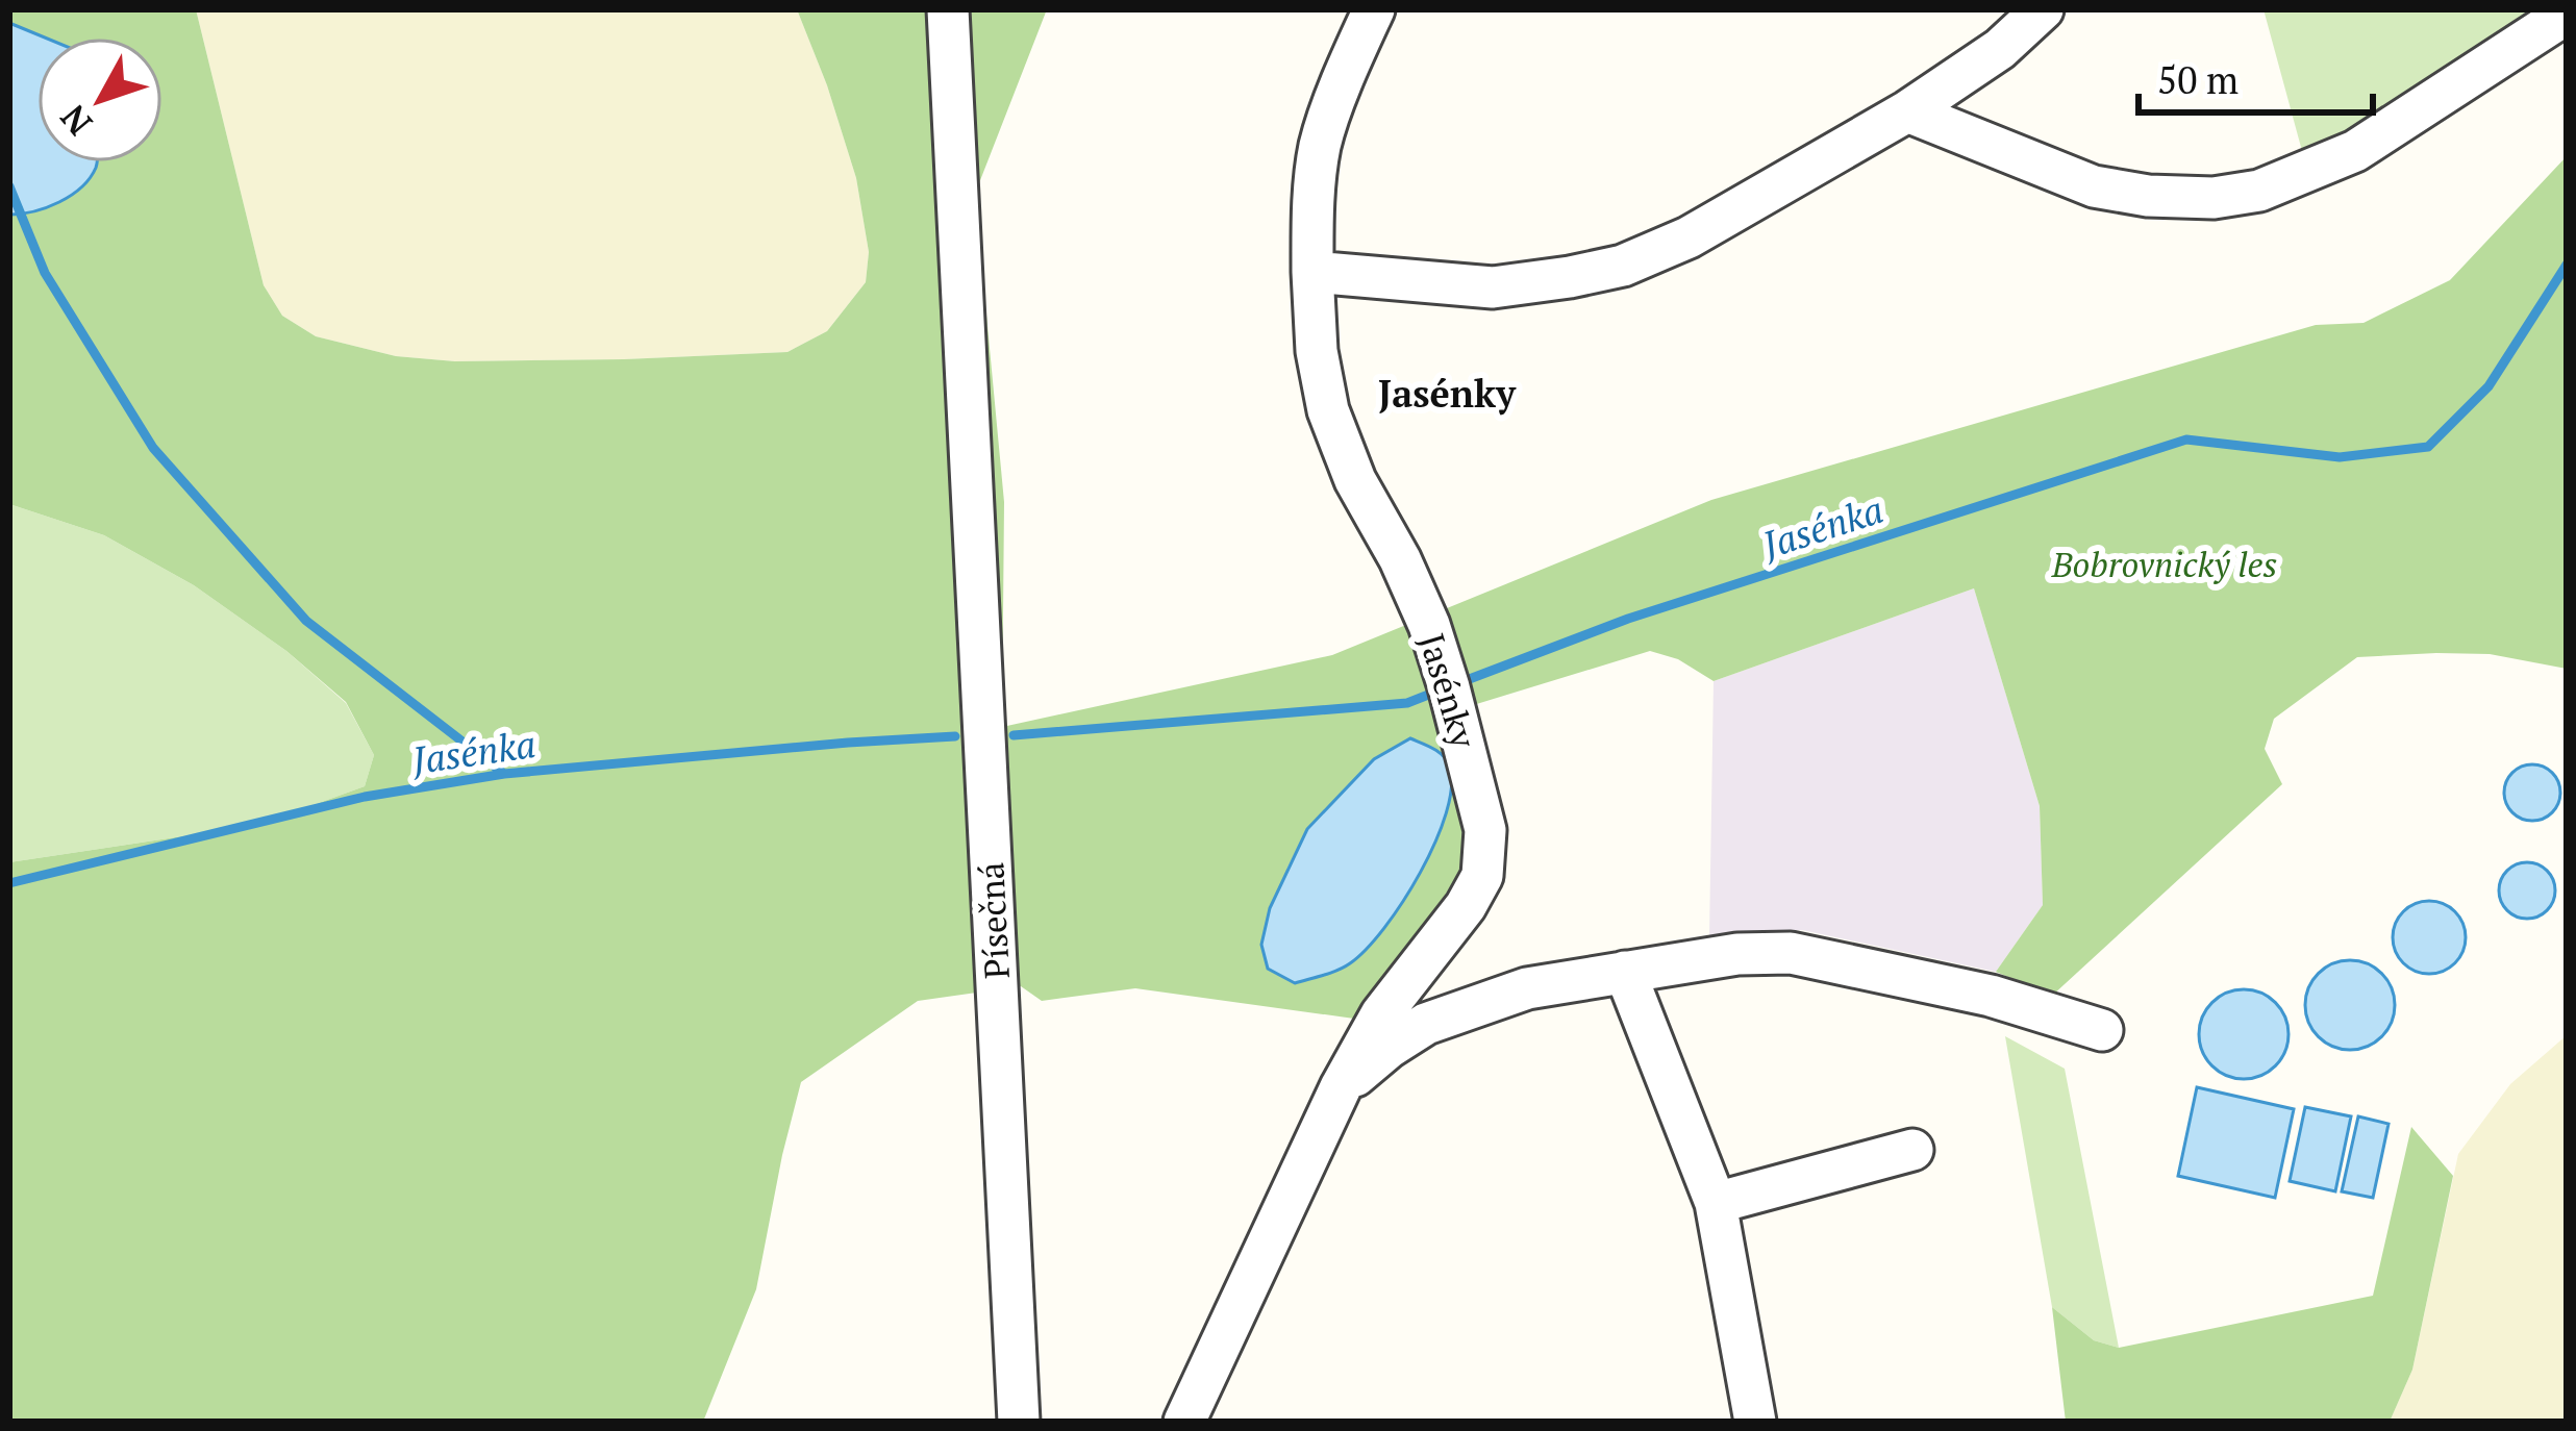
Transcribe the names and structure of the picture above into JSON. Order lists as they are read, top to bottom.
{
  "streets": {
    "street": ["Jasénky", "Písečná"]
  },
  "districts": ["Jasénky"],
  "water": ["Jasénka"],
  "parks": ["Bobrovnický les"],
  "scale_bar": "50 m",
  "north": "bottom left"
}
